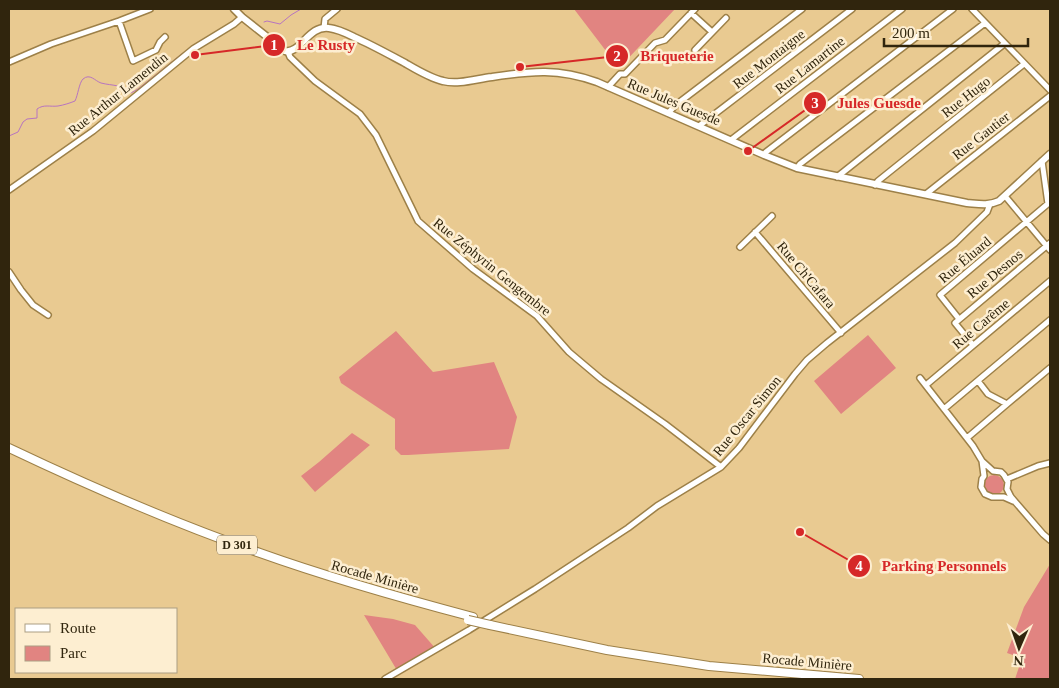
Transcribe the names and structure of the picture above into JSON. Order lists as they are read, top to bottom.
{
  "streets": {
    "highway": ["D 301", "Rocade Minière"],
    "main road": ["Rue Jules Guesde"],
    "street": [
      "Rue Montaigne",
      "Rue Lamartine",
      "Rue Arthur Lamendin",
      "Rue Hugo",
      "Rue Gautier",
      "Rue Éluard",
      "Rue Zéphyrin Gengembre",
      "Rue Desnos",
      "Rue Ch'Cafara",
      "Rue Carême",
      "Rue Oscar Simon"
    ]
  },
  "crossings": [
    ["Rue Montaigne", "Rue Jules Guesde"],
    ["Rue Lamartine", "Rue Jules Guesde"],
    ["Rue Hugo", "Rue Jules Guesde"],
    ["Rue Jules Guesde", "Rue Gautier"],
    ["Rue Jules Guesde", "Rue Oscar Simon"],
    ["Rue Éluard", "Rue Desnos"],
    ["Rue Zéphyrin Gengembre", "Rue Oscar Simon"],
    ["Rue Ch'Cafara", "Rue Oscar Simon"]
  ],
  "places": [
    "Le Rusty",
    "Briqueterie",
    "Jules Guesde",
    "Parking Personnels"
  ],
  "legend": ["Route", "Parc"],
  "scale_bar": "200 m",
  "north": "bottom"
}
